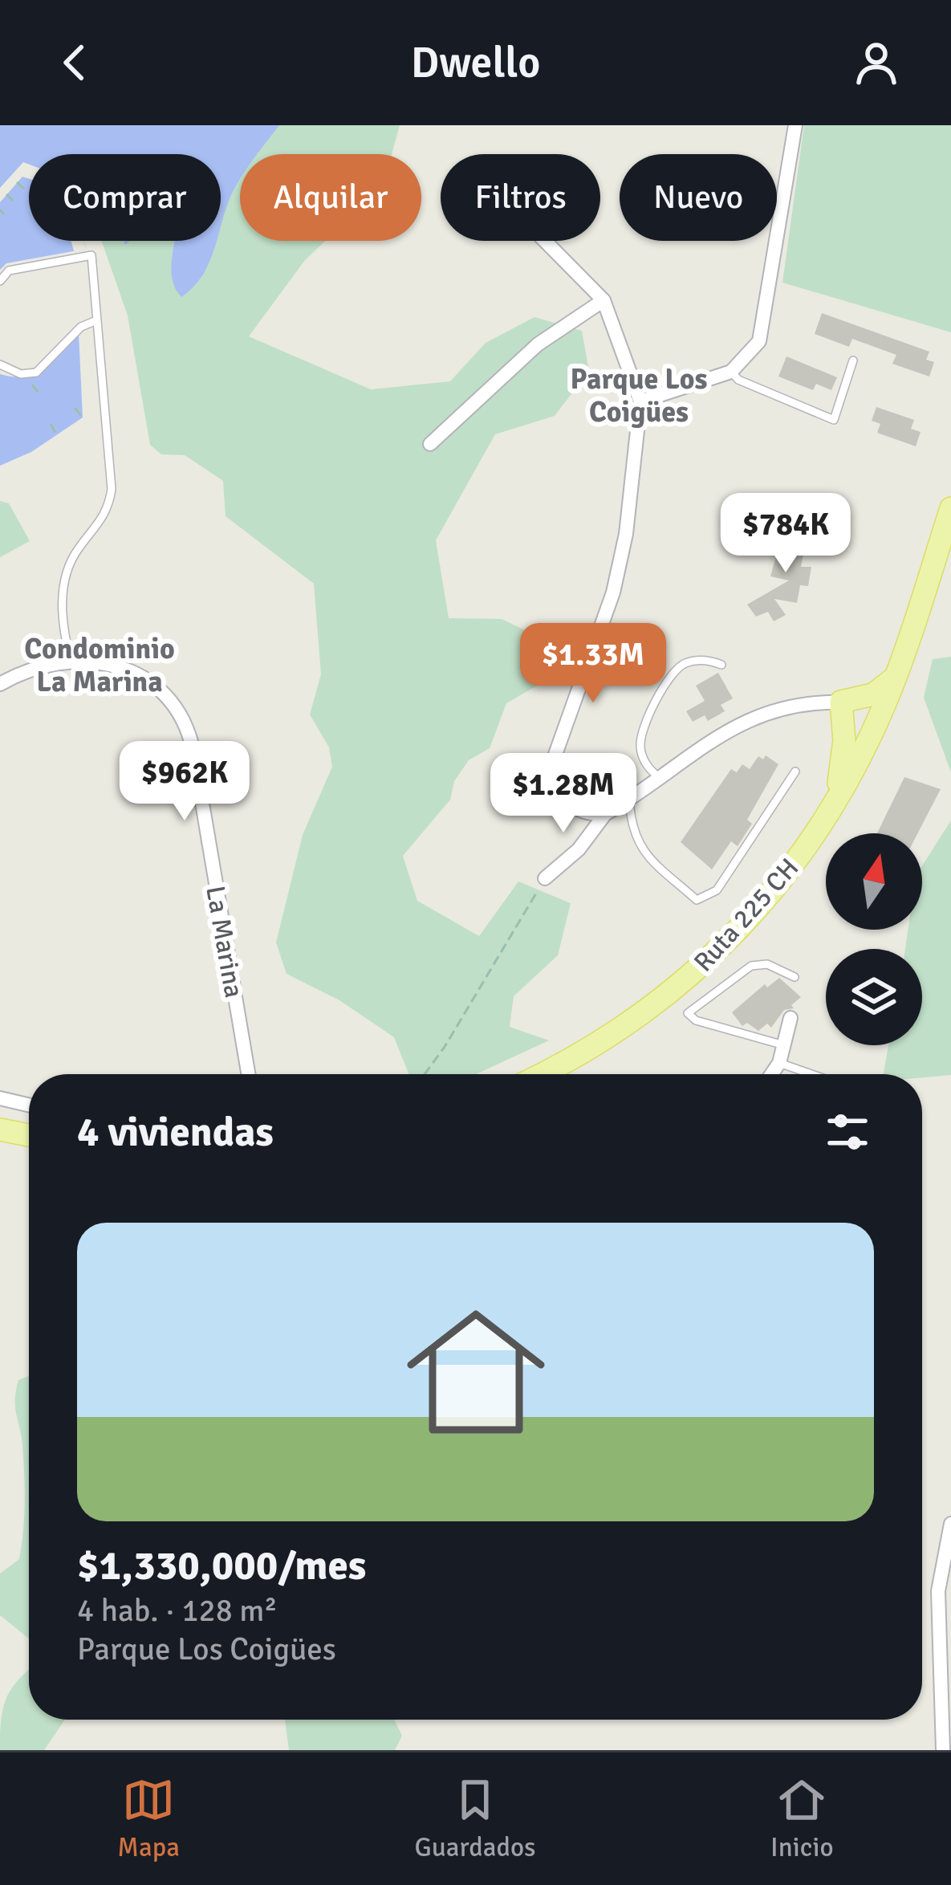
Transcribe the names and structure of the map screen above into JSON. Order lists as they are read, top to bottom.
{
  "streets": {
    "main road": ["Ruta 225 CH"],
    "street": ["La Marina"]
  },
  "districts": ["Parque Los Coigües", "Condominio La Marina"],
  "north": "top",
  "page": {
    "header": "Dwello",
    "chip": [
      "Comprar",
      "Alquilar",
      "Filtros",
      "Nuevo"
    ],
    "price": [
      "$784K",
      "$1.33M",
      "$962K",
      "$1.28M"
    ],
    "heading": "4 viviendas",
    "list": [
      {
        "name": "$1,330,000/mes",
        "note": "4 hab. · 128 m² · Parque Los Coigües"
      }
    ],
    "tabs": ["Mapa", "Guardados", "Inicio"]
  }
}
